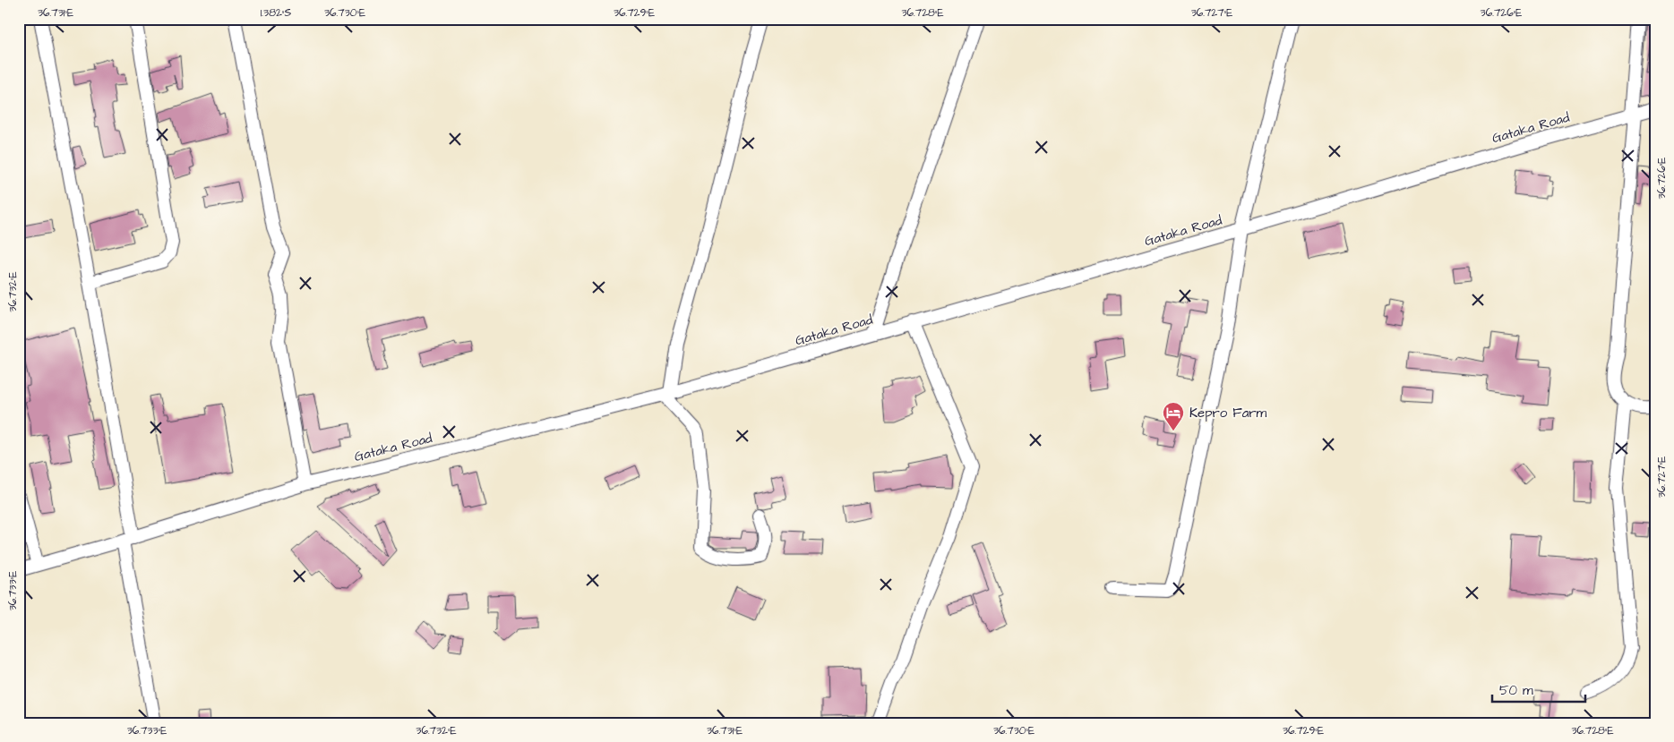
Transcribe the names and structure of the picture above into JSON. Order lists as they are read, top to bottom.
{
  "streets": {
    "street": ["Gataka Road"]
  },
  "places": {
    "hotel": ["Kepro Farm"]
  },
  "scale_bar": "50 m",
  "coordinates": [
    "36.731°E",
    "1.382°S",
    "36.730°E",
    "36.729°E",
    "36.728°E",
    "36.727°E",
    "36.726°E",
    "36.732°E",
    "36.733°E"
  ]
}
